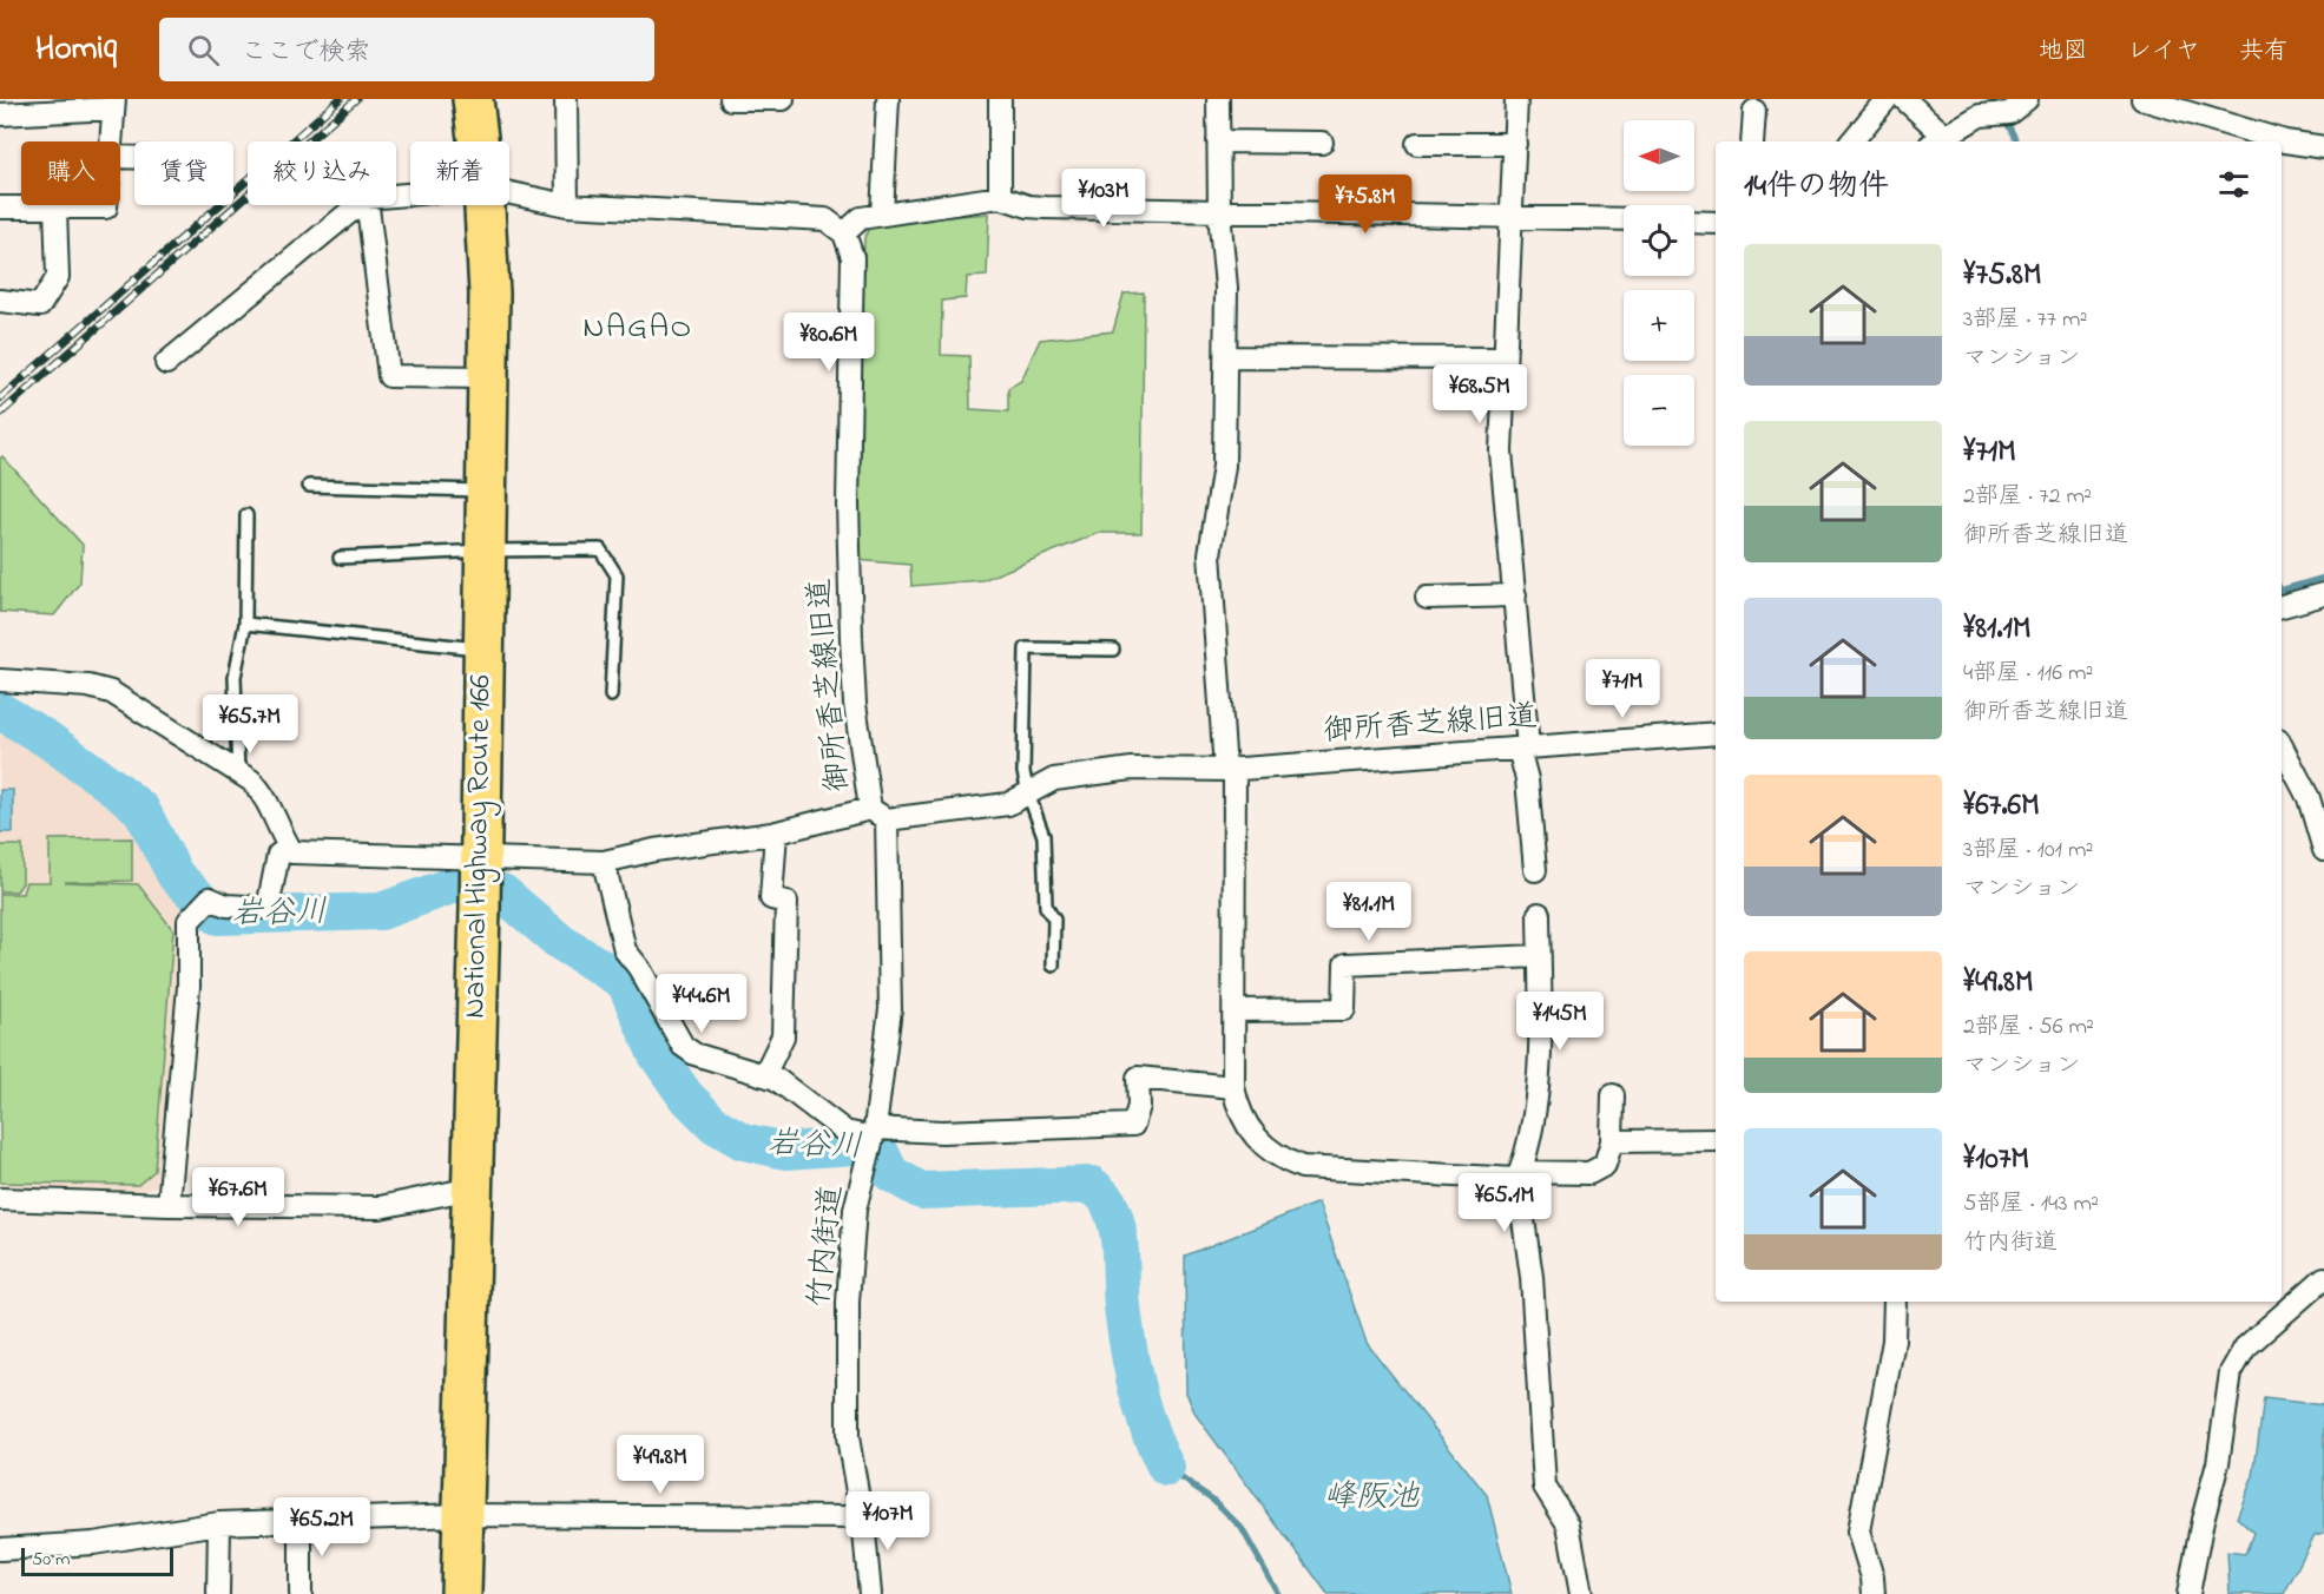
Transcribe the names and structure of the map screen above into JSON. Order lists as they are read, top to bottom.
{
  "streets": {
    "highway": ["National Highway Route 166"],
    "street": ["御所香芝線旧道", "竹内街道"]
  },
  "crossings": [
    ["御所香芝線旧道", "竹内街道"]
  ],
  "districts": ["NAGAO"],
  "water": ["岩谷川", "峰阪池"],
  "scale_bar": "50 m",
  "north": "left",
  "page": {
    "header": "Homiq",
    "search": "ここで検索",
    "nav": ["地図", "レイヤ", "共有"],
    "map_buttons": ["+", "−"],
    "chip": [
      "購入",
      "賃貸",
      "絞り込み",
      "新着"
    ],
    "heading": "14件の物件",
    "price": [
      "¥103M",
      "¥75.8M",
      "¥80.6M",
      "¥68.5M",
      "¥71M",
      "¥65.7M",
      "¥81.1M",
      "¥44.6M",
      "¥145M",
      "¥67.6M",
      "¥65.1M",
      "¥49.8M",
      "¥107M",
      "¥65.2M"
    ],
    "list": [
      {
        "name": "¥75.8M",
        "note": "3部屋 · 77 m² · マンション"
      },
      {
        "name": "¥71M",
        "note": "2部屋 · 72 m² · 御所香芝線旧道"
      },
      {
        "name": "¥81.1M",
        "note": "4部屋 · 116 m² · 御所香芝線旧道"
      },
      {
        "name": "¥67.6M",
        "note": "3部屋 · 101 m² · マンション"
      },
      {
        "name": "¥49.8M",
        "note": "2部屋 · 56 m² · マンション"
      },
      {
        "name": "¥107M",
        "note": "5部屋 · 143 m² · 竹内街道"
      }
    ],
    "scale": "50 m"
  }
}
